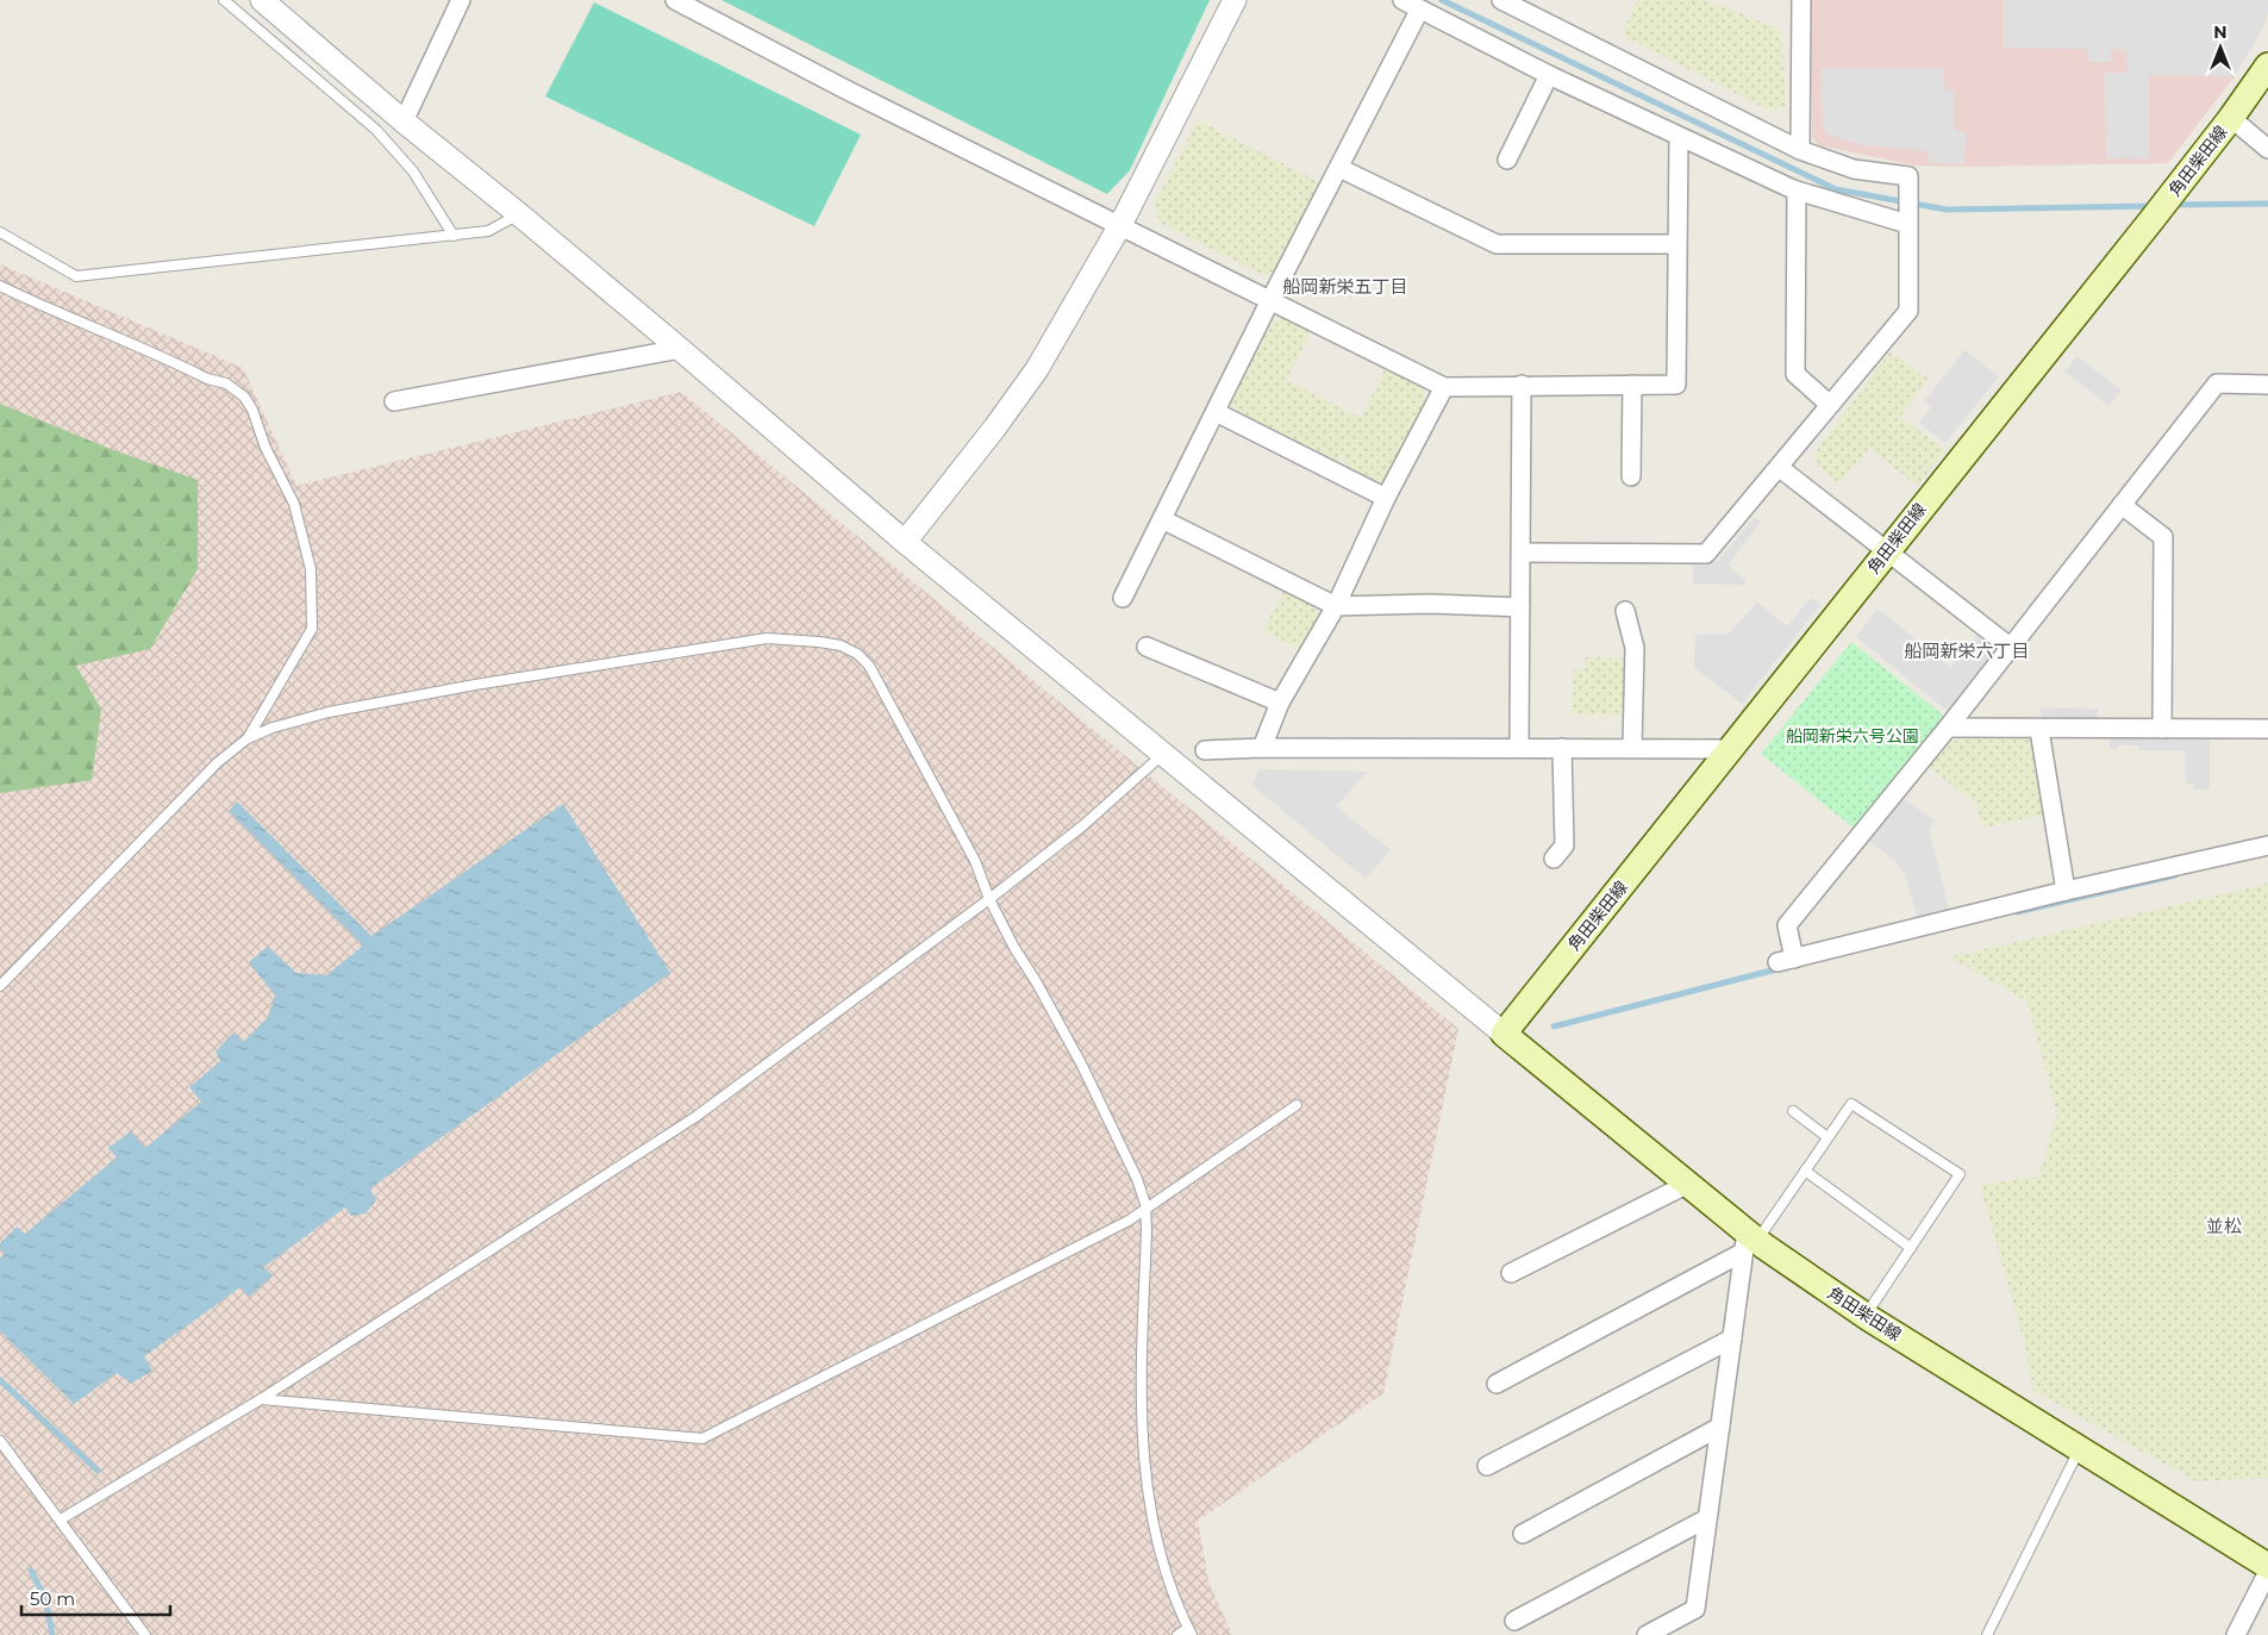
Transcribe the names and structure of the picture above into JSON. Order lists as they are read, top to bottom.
{
  "streets": {
    "main road": ["角田柴田線"]
  },
  "districts": ["船岡新栄五丁目", "船岡新栄六丁目", "並松"],
  "parks": ["船岡新栄六号公園"],
  "scale_bar": "50 m",
  "north": "top"
}
